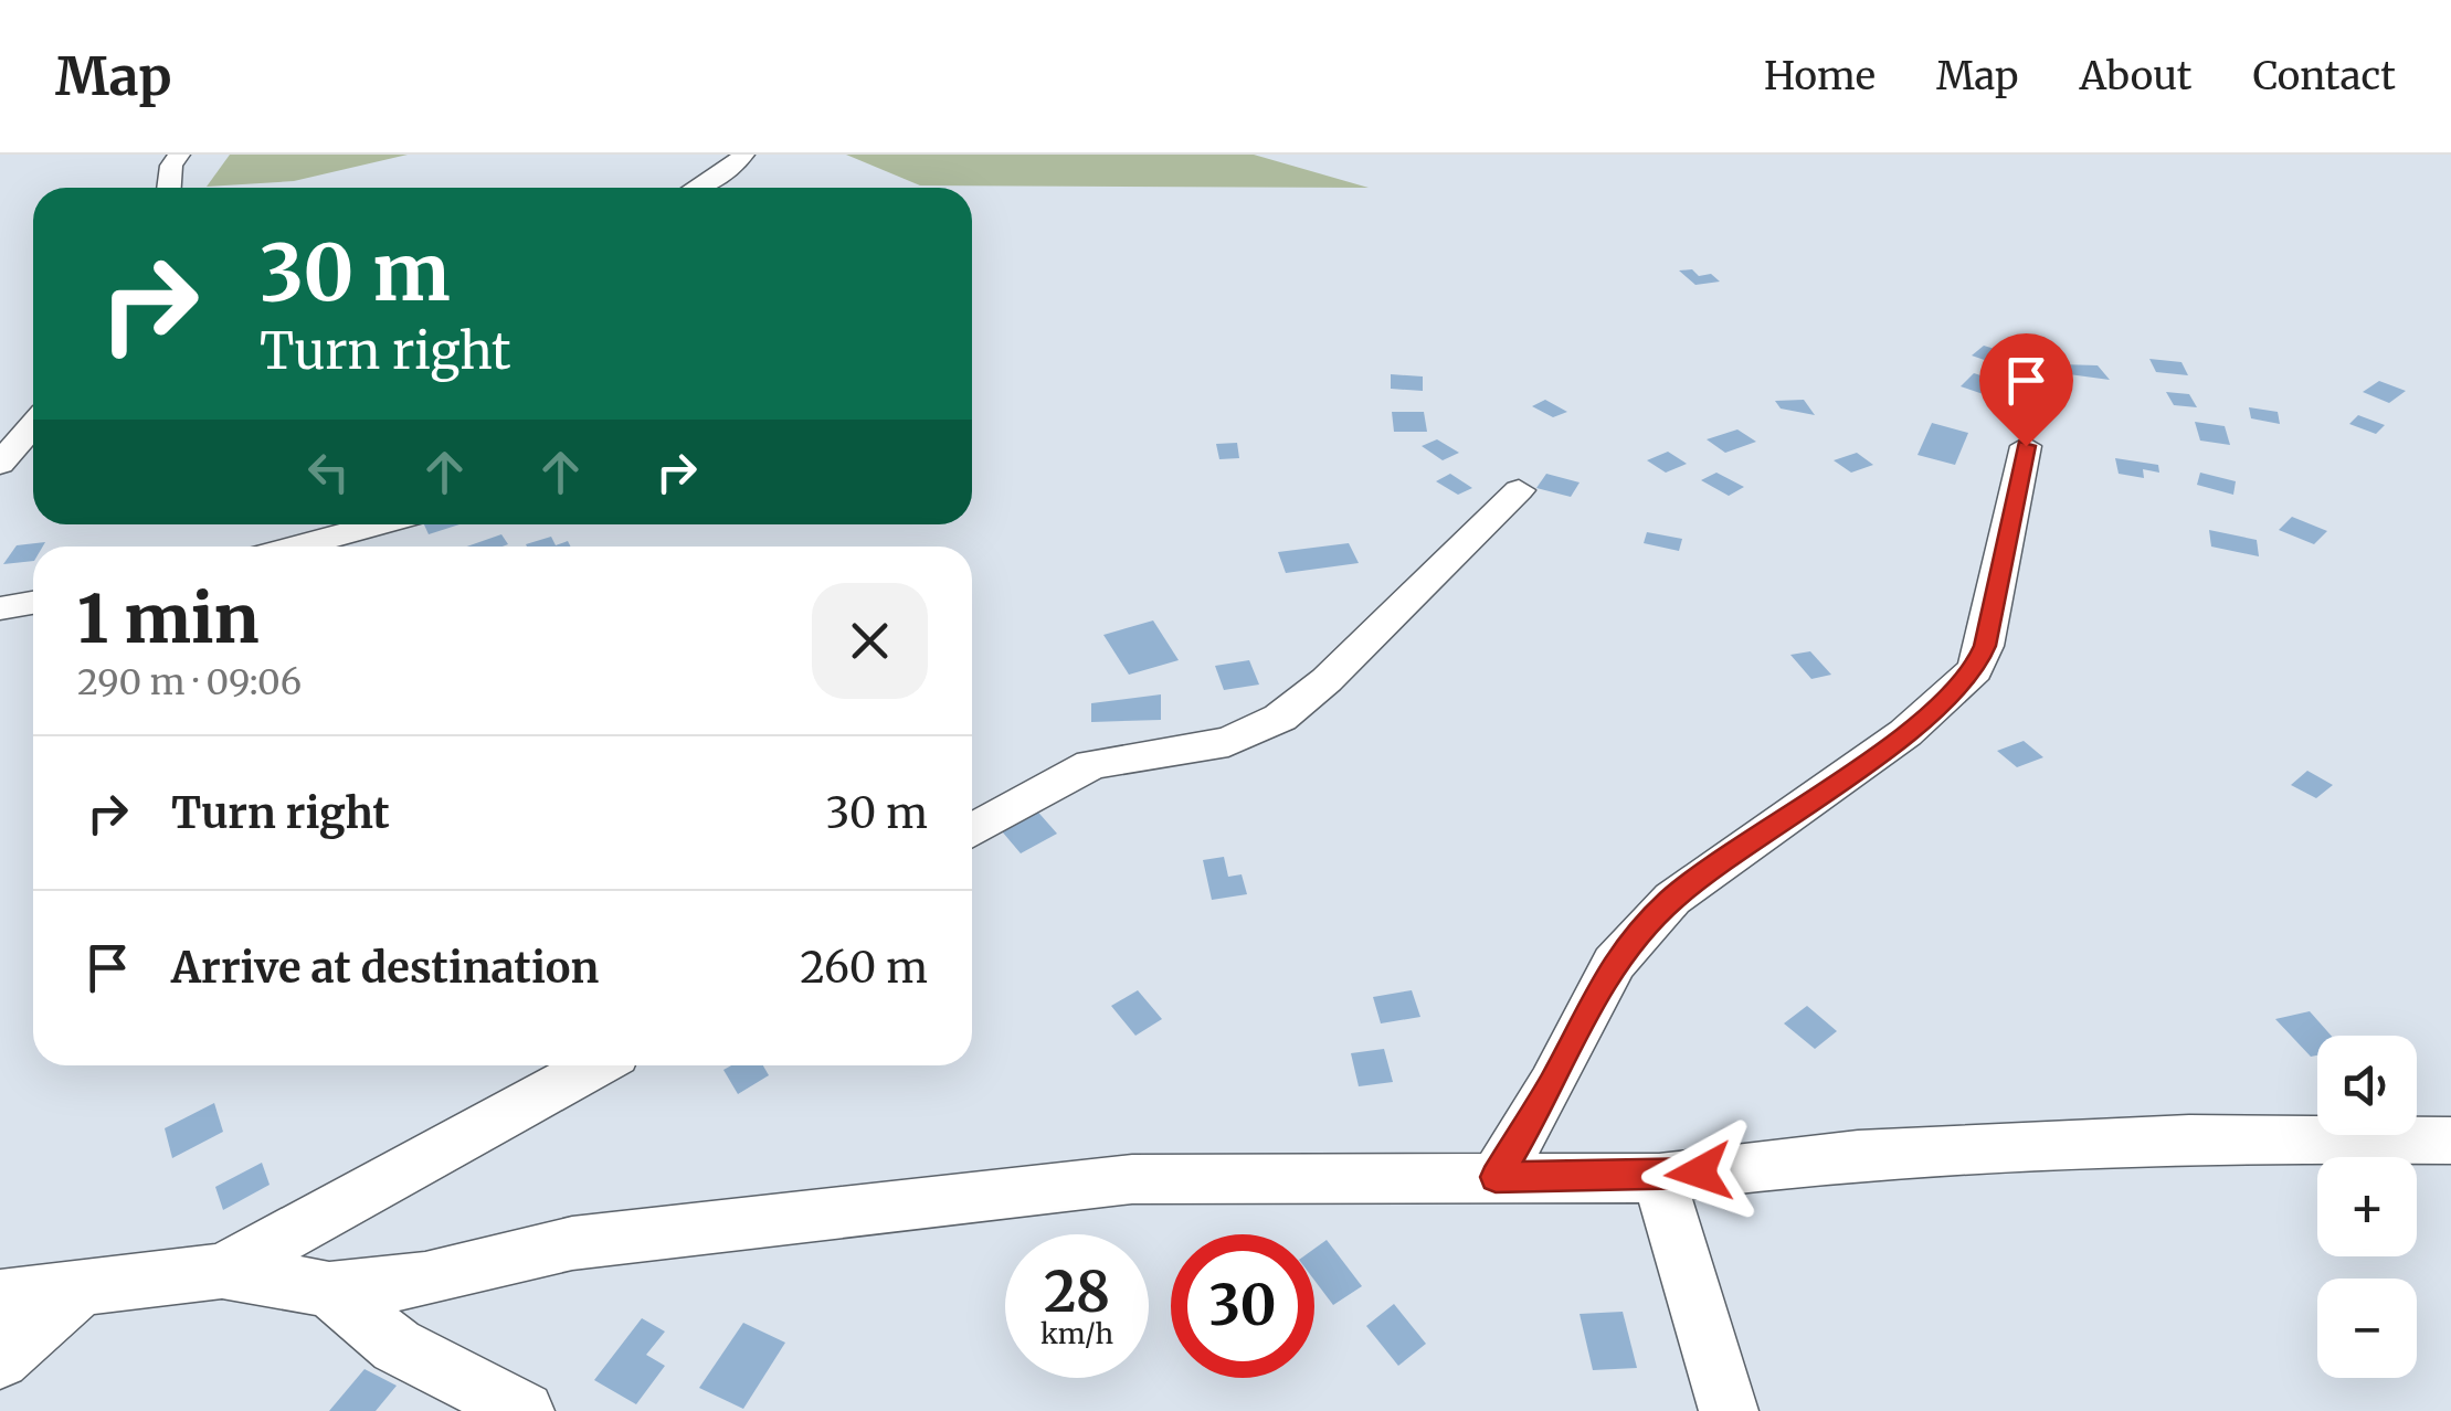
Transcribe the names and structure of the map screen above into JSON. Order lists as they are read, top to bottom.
{
  "page": {
    "header": "Map",
    "nav": [
      "Home",
      "Map",
      "About",
      "Contact"
    ],
    "turn": ["30 m", "Turn right"],
    "heading": ["1 min", "290 m · 09:06"],
    "list": [
      {
        "name": "Turn right",
        "value": "30 m"
      },
      {
        "name": "Arrive at destination",
        "value": "260 m"
      }
    ],
    "map_buttons": ["+", "−"],
    "speed": "28 km/h",
    "limit": "30"
  }
}
